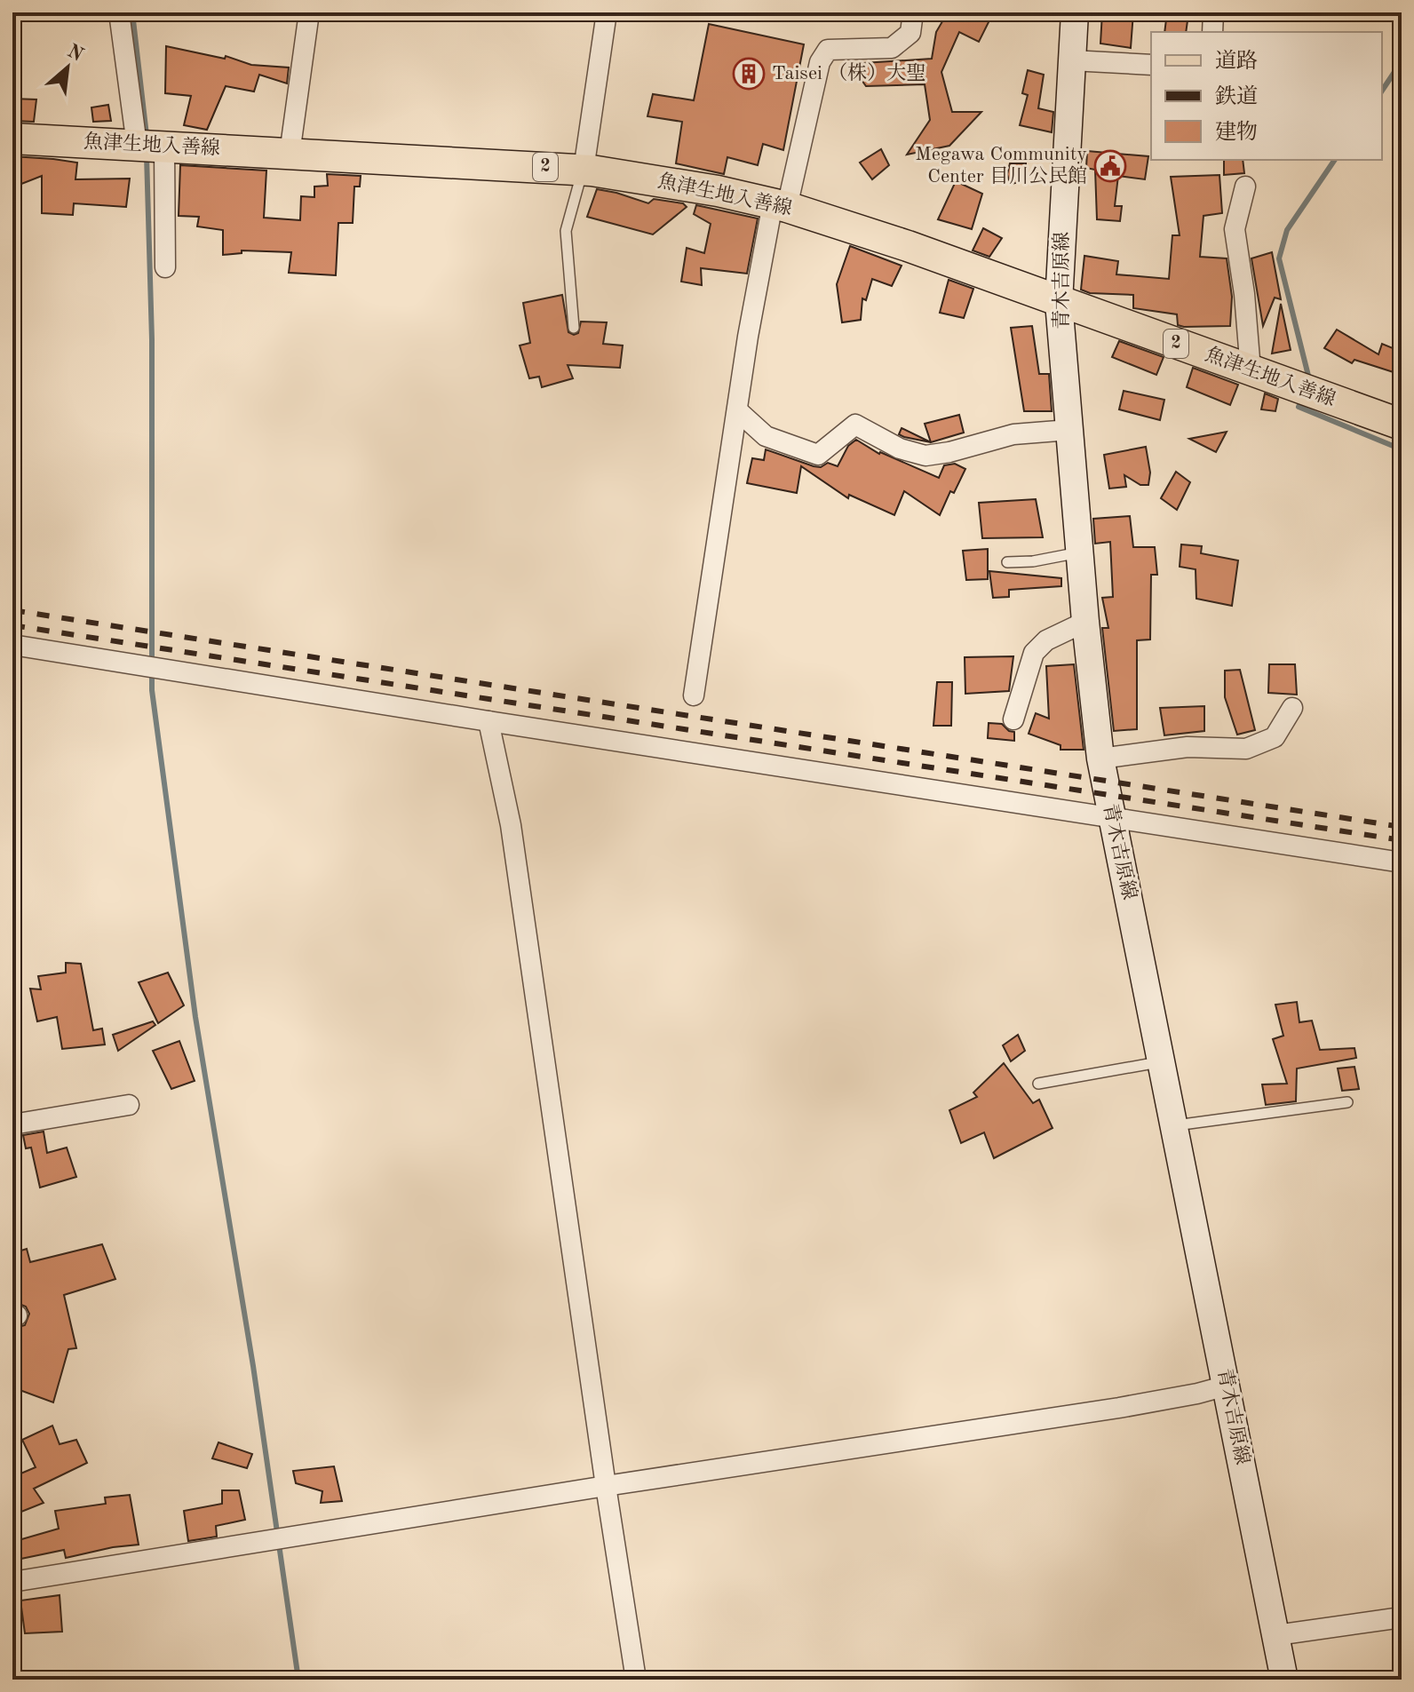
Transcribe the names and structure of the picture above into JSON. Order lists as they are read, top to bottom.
{
  "streets": {
    "main road": ["魚津生地入善線", "2", "青木吉原線"]
  },
  "crossings": [
    ["魚津生地入善線", "青木吉原線"]
  ],
  "places": {
    "building": ["Taisei （株）大聖"],
    "public building": ["Megawa Community Center 目川公民館"]
  },
  "legend": ["道路", "鉄道", "建物"],
  "north": "top right"
}
